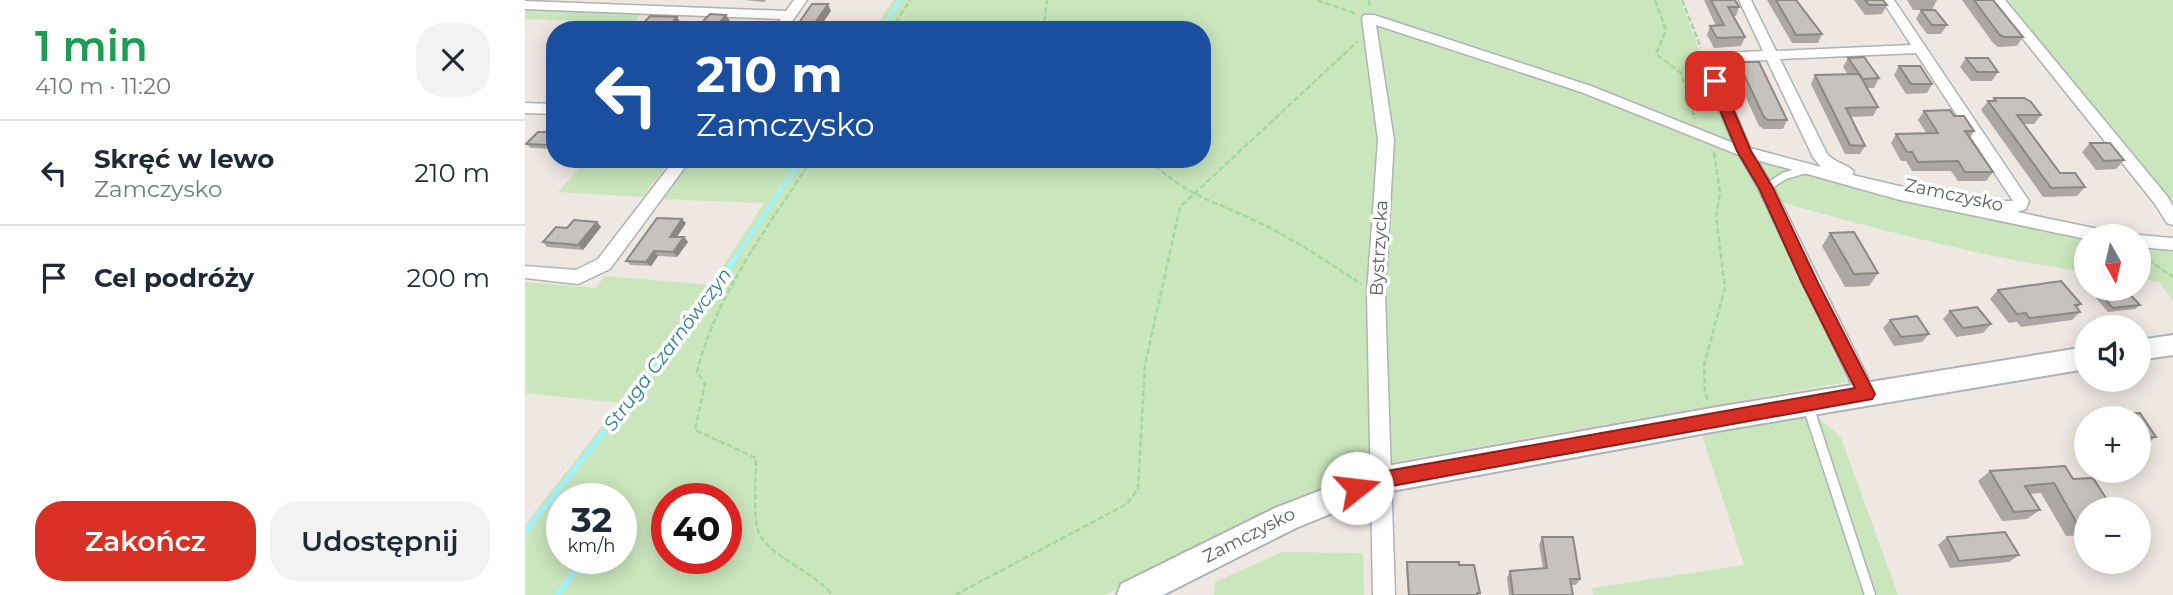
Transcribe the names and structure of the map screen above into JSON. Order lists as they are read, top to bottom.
{
  "streets": {
    "street": ["Zamczysko", "Bystrzycka"]
  },
  "crossings": [
    ["Zamczysko", "Bystrzycka"]
  ],
  "water": ["Struga Czarnówczyn"],
  "north": "bottom",
  "page": {
    "heading": ["1 min", "410 m · 11:20"],
    "turn": ["210 m", "Zamczysko"],
    "list": [
      {
        "name": "Skręć w lewo",
        "note": "Zamczysko",
        "value": "210 m"
      },
      {
        "name": "Cel podróży",
        "value": "200 m"
      }
    ],
    "map_buttons": ["+", "−"],
    "speed": "32 km/h",
    "limit": "40",
    "buttons": ["Zakończ", "Udostępnij"]
  }
}
